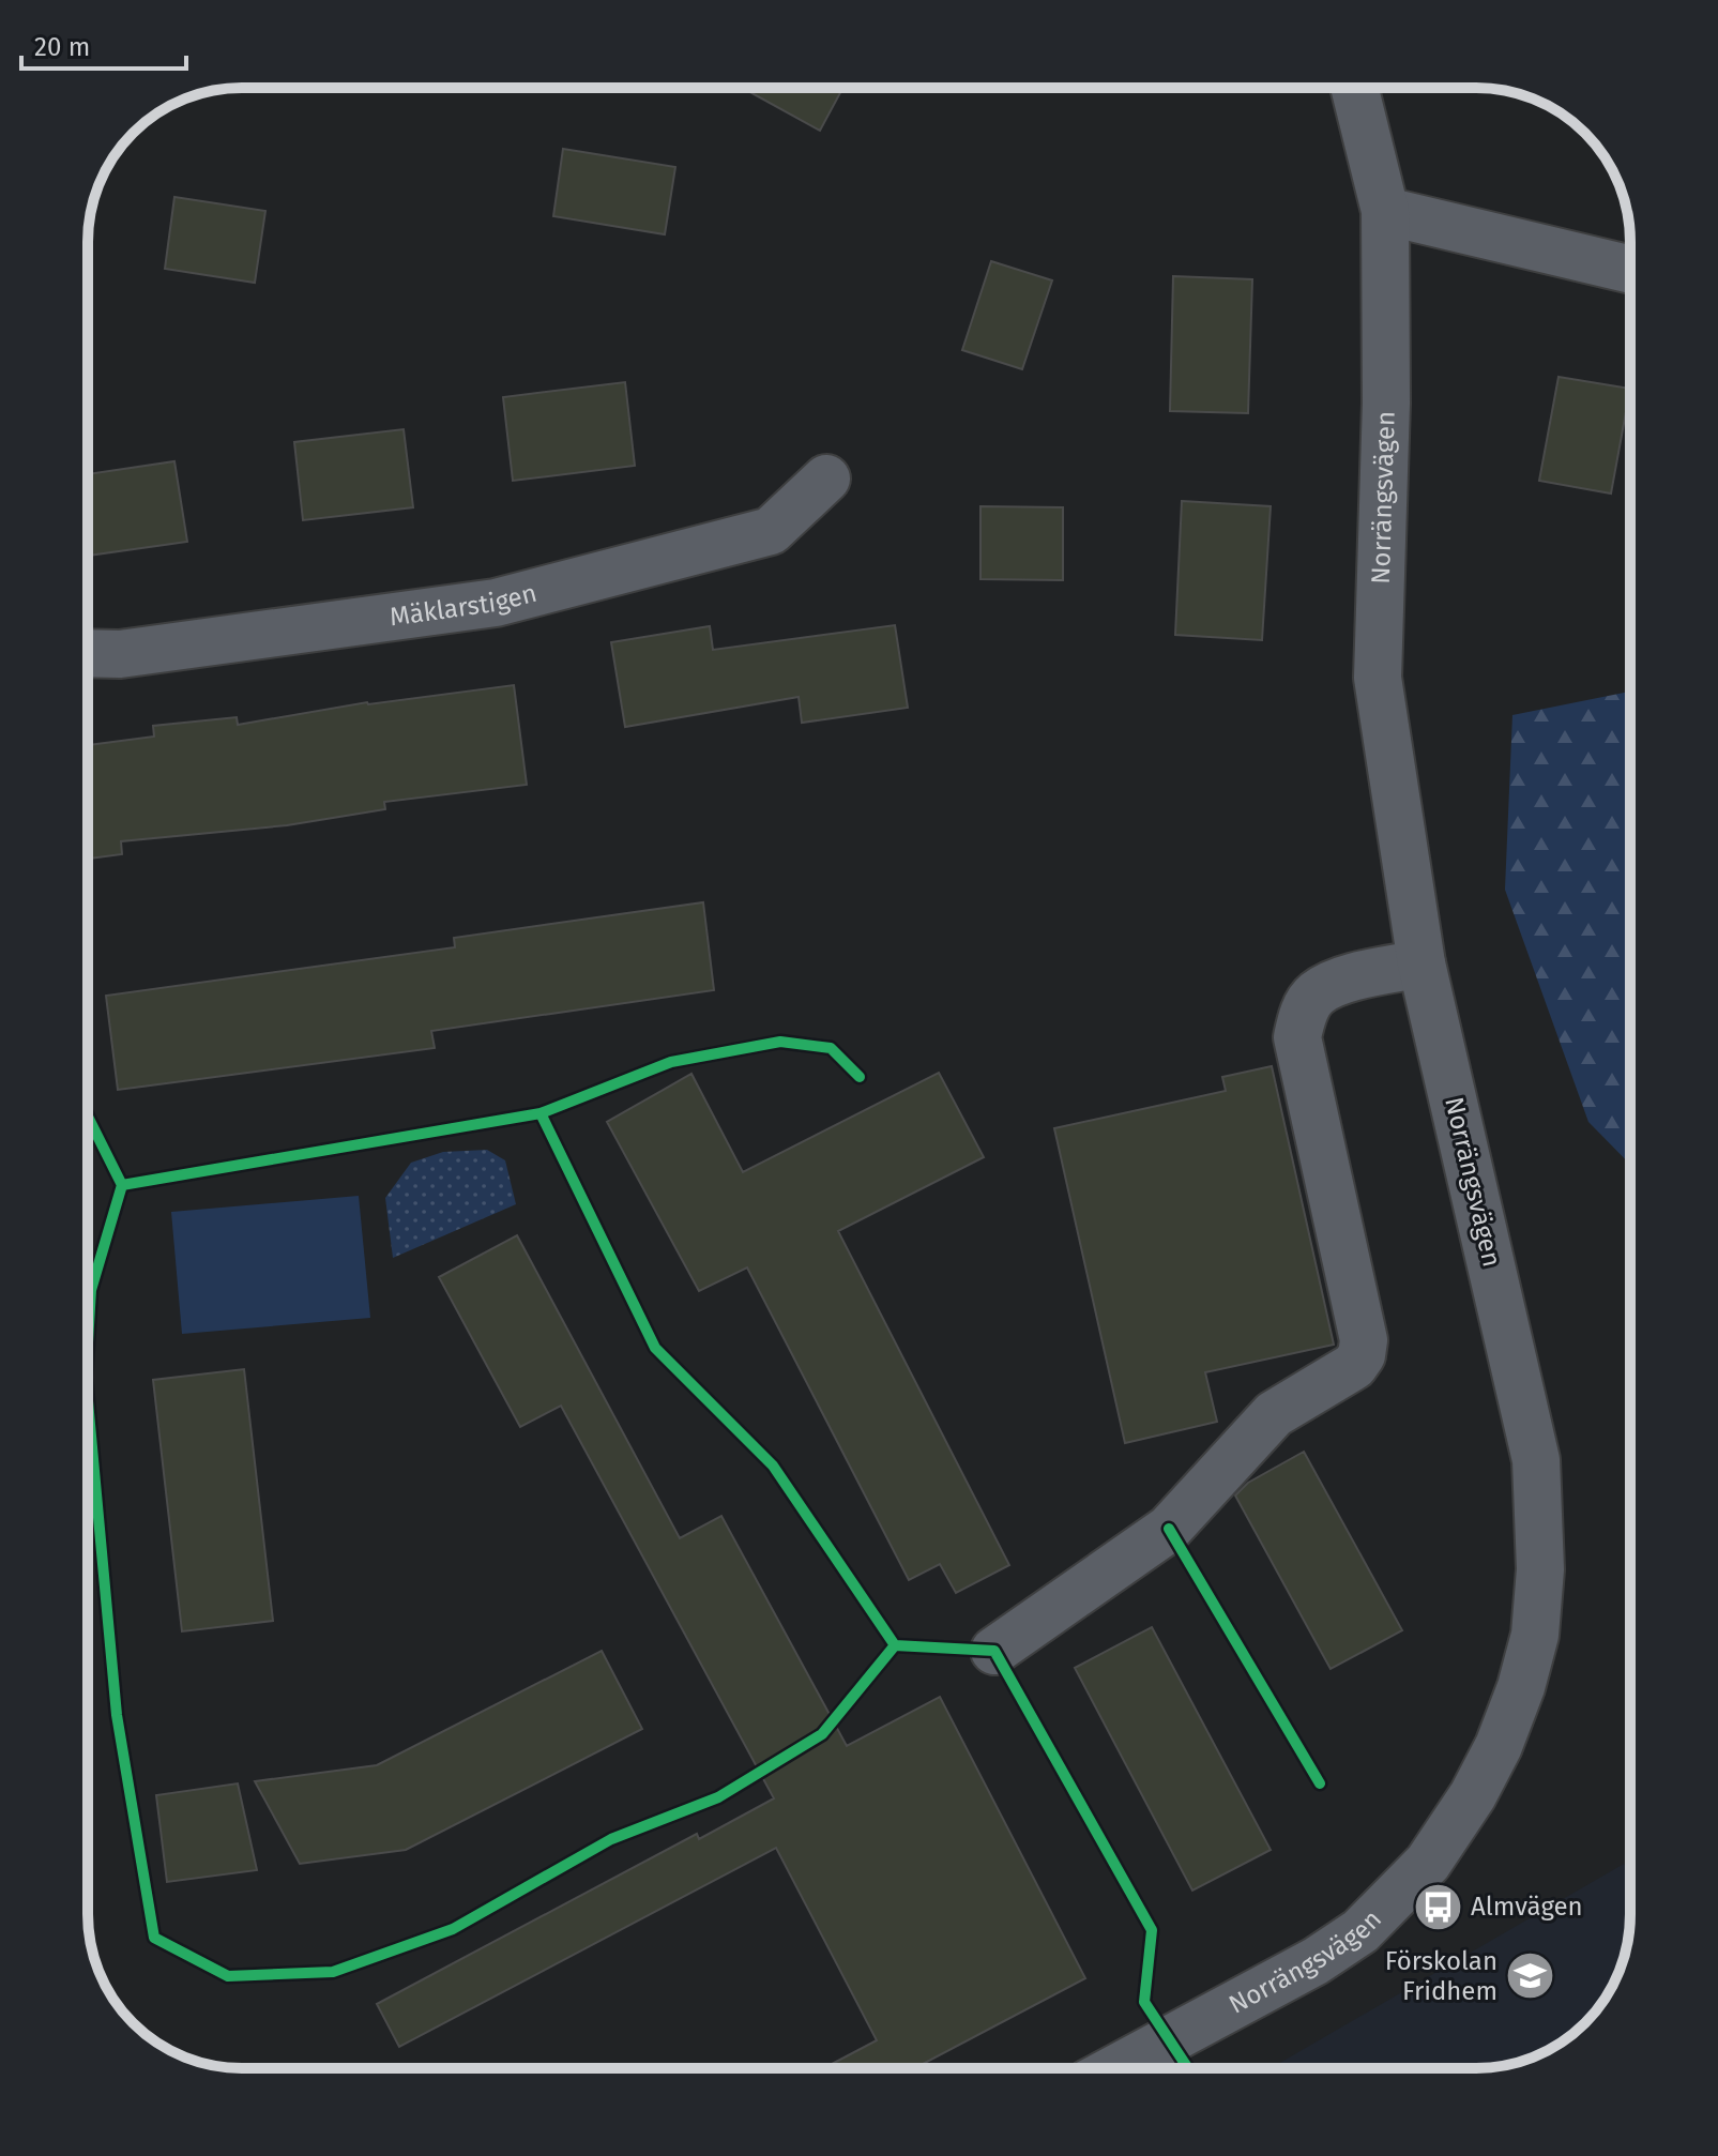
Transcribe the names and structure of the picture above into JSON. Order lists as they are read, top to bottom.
{
  "streets": {
    "street": ["Norrängsvägen", "Mäklarstigen"]
  },
  "places": {
    "bus stop": ["Almvägen"],
    "school or university": ["Förskolan Fridhem"]
  },
  "scale_bar": "20 m"
}
